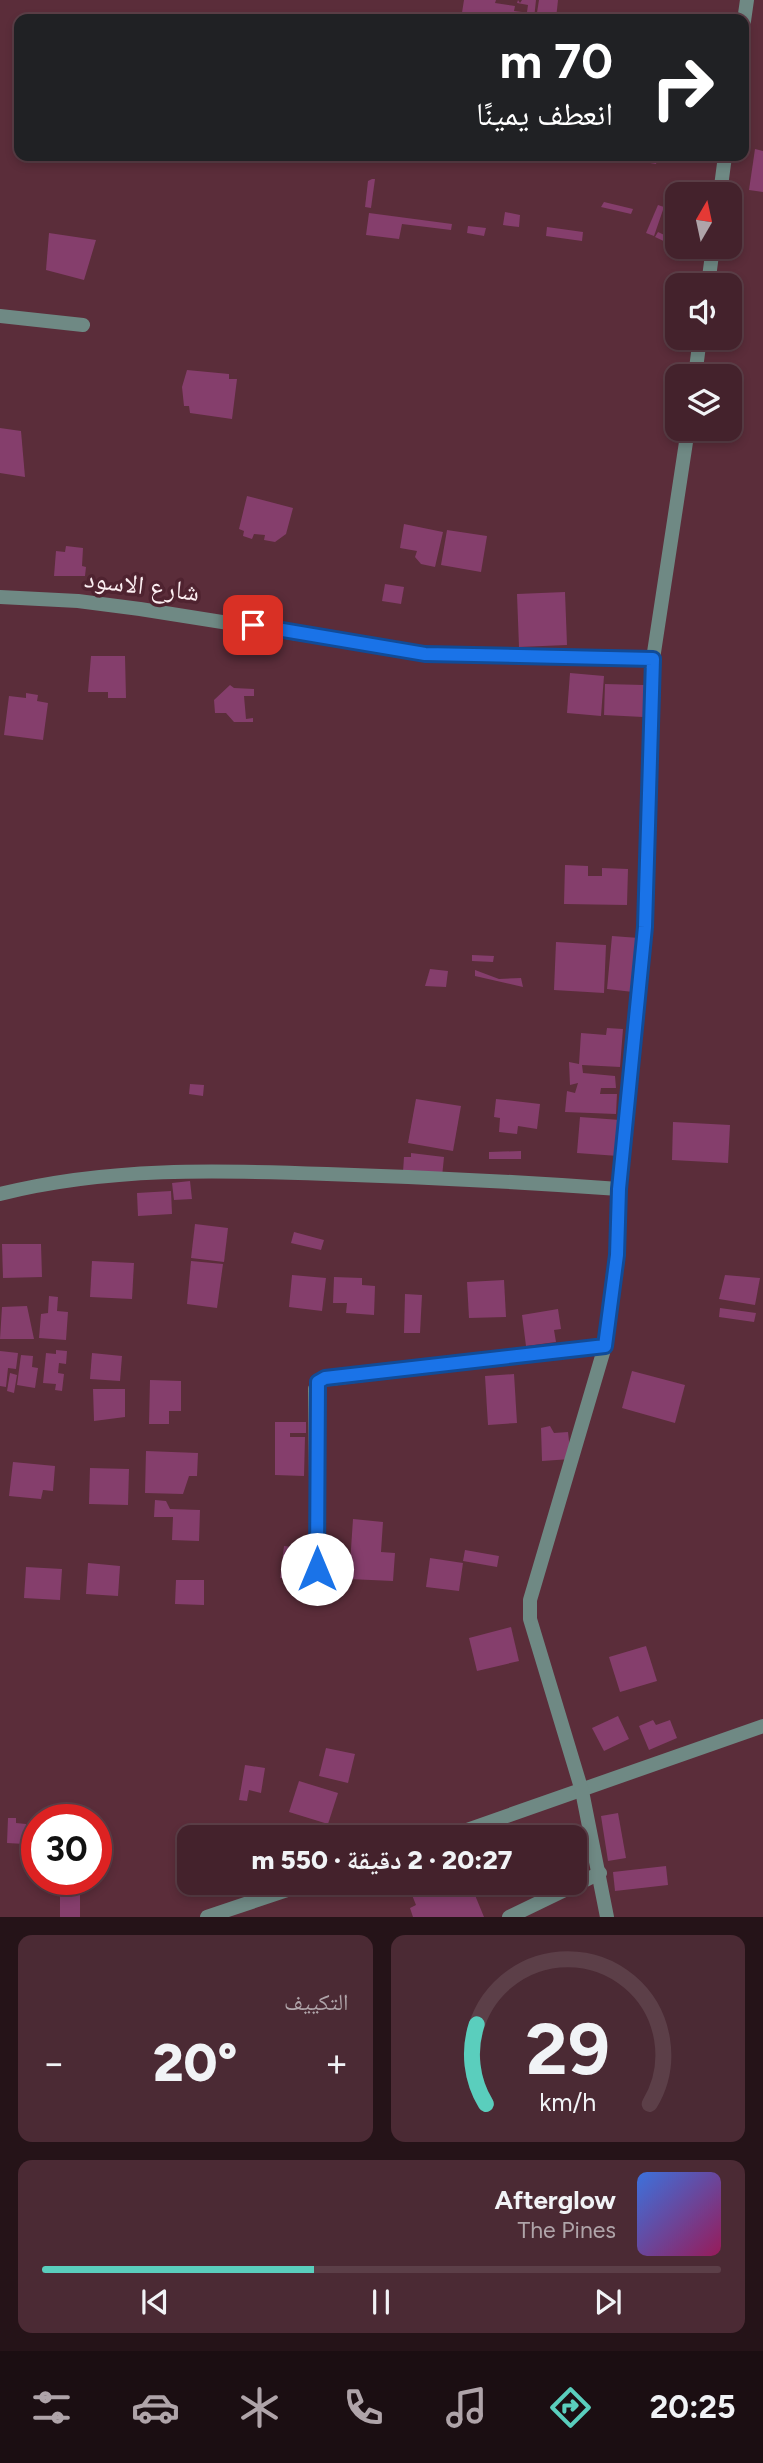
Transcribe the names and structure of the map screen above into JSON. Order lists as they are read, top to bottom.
{
  "streets": {
    "street": ["شارع الاسود"]
  },
  "north": "top",
  "page": {
    "turn": ["70 m", "انعطف يمينًا"],
    "limit": "30",
    "trip": "20:27 · 2 دقيقة · 550 m",
    "tile": "التكييف",
    "heat": ["−", "20°", "+"],
    "song": ["Afterglow", "The Pines"],
    "tabs": "20:25",
    "gauge": ["29", "km/h"]
  }
}
